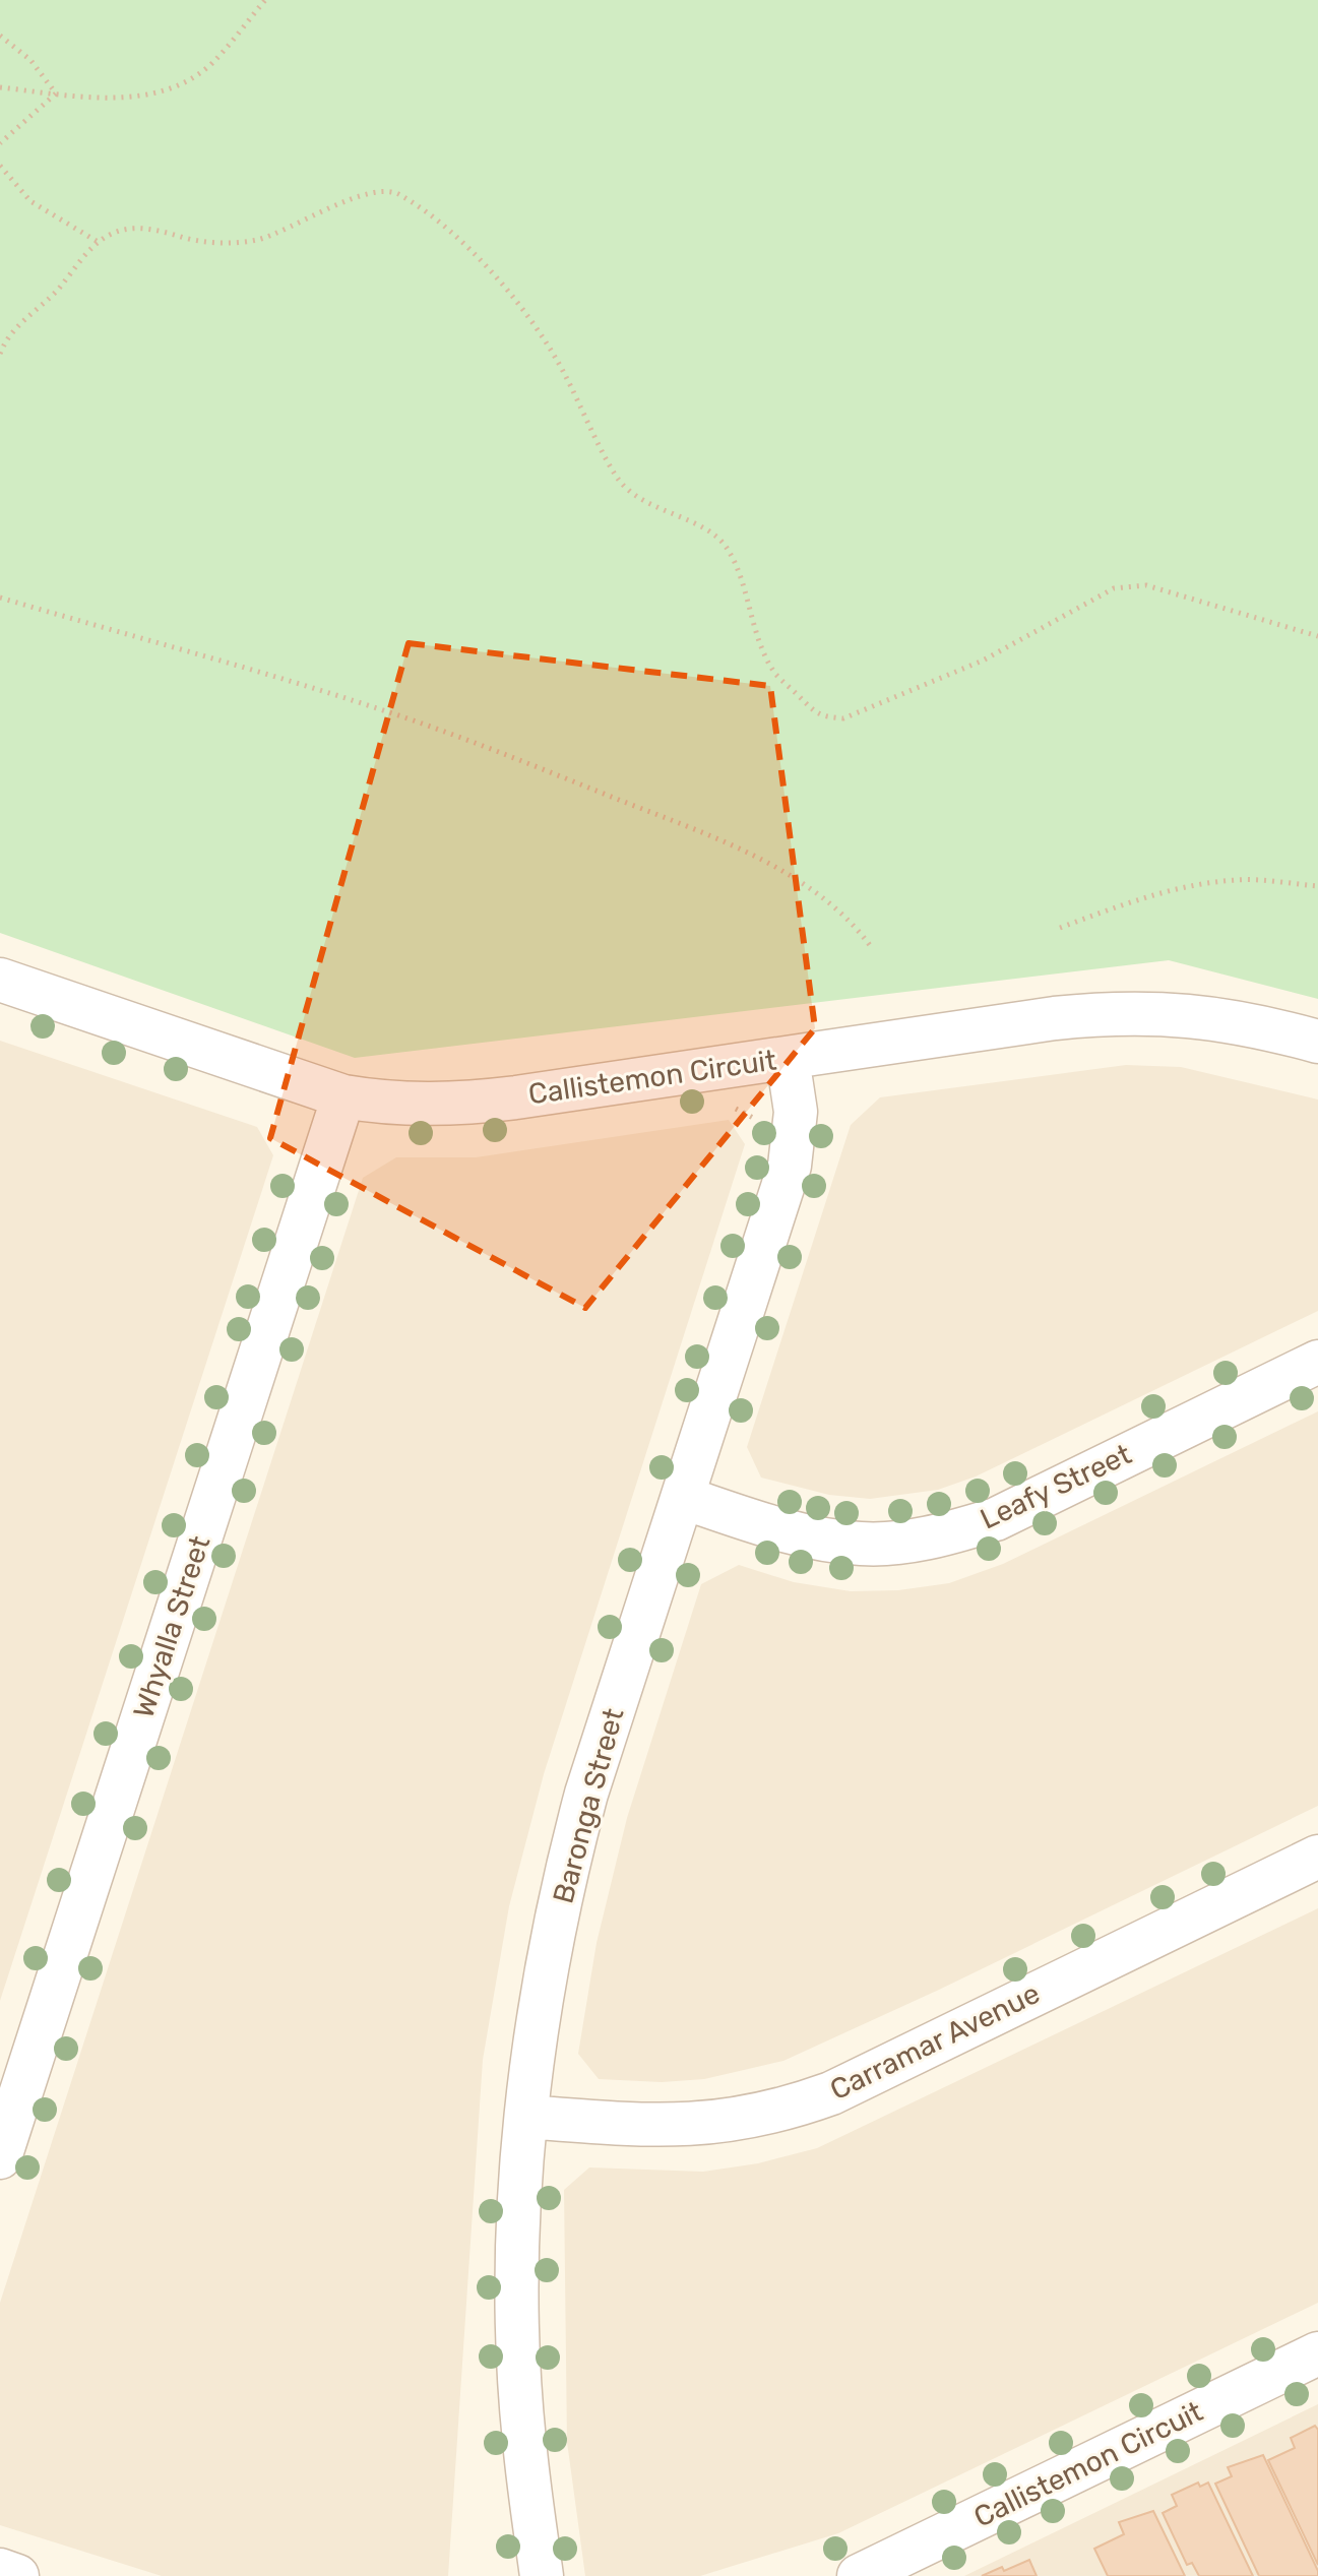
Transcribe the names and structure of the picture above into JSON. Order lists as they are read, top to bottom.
{
  "streets": {
    "street": [
      "Callistemon Circuit",
      "Leafy Street",
      "Whyalla Street",
      "Baronga Street",
      "Carramar Avenue"
    ]
  },
  "crossings": [
    ["Callistemon Circuit", "Whyalla Street"],
    ["Callistemon Circuit", "Baronga Street"],
    ["Leafy Street", "Baronga Street"],
    ["Baronga Street", "Carramar Avenue"]
  ]
}
